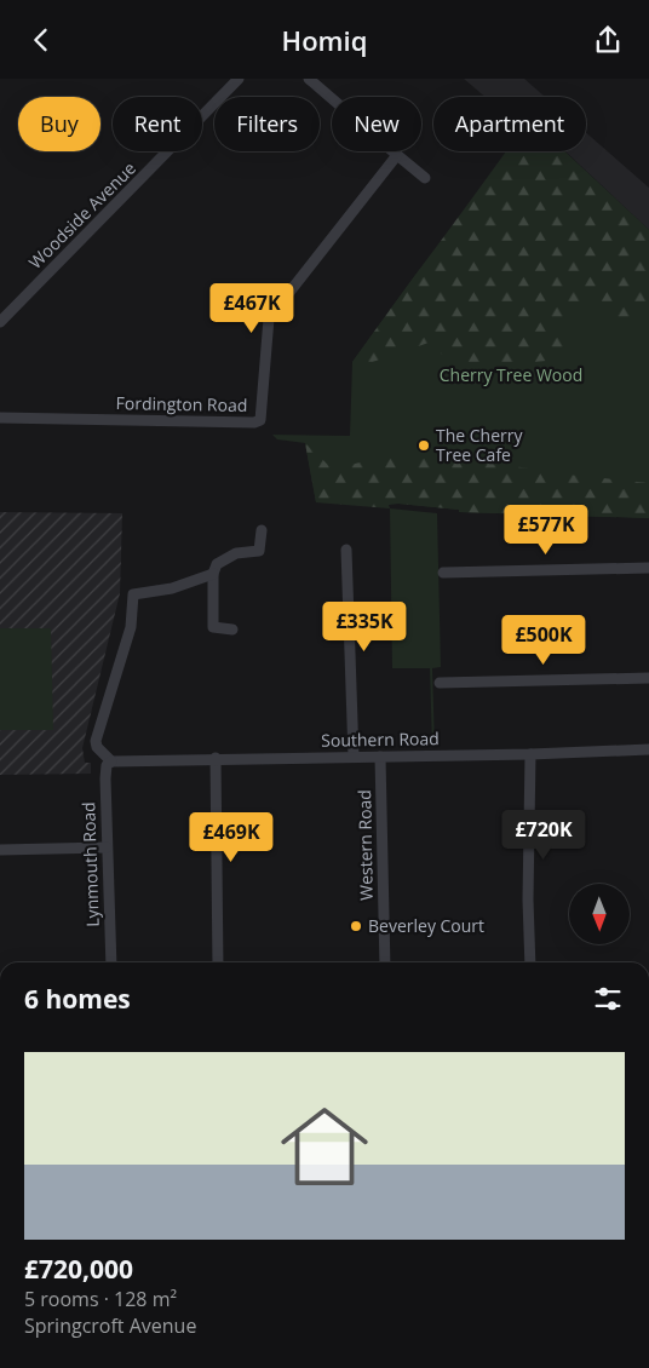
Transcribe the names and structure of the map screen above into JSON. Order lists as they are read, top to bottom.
{
  "streets": {
    "street": [
      "Woodside Avenue",
      "Fordington Road",
      "Southern Road",
      "Western Road",
      "Lynmouth Road"
    ]
  },
  "crossings": [
    ["Southern Road", "Western Road"],
    ["Southern Road", "Lynmouth Road"]
  ],
  "parks": ["Cherry Tree Wood"],
  "places": ["The Cherry Tree Cafe", "Beverley Court"],
  "north": "bottom",
  "page": {
    "header": "Homiq",
    "chip": [
      "Buy",
      "Rent",
      "Filters",
      "New",
      "Apartment"
    ],
    "price": [
      "£467K",
      "£577K",
      "£335K",
      "£500K",
      "£720K",
      "£469K"
    ],
    "heading": "6 homes",
    "list": [
      {
        "name": "£720,000",
        "note": "5 rooms · 128 m² · Springcroft Avenue"
      }
    ]
  }
}
